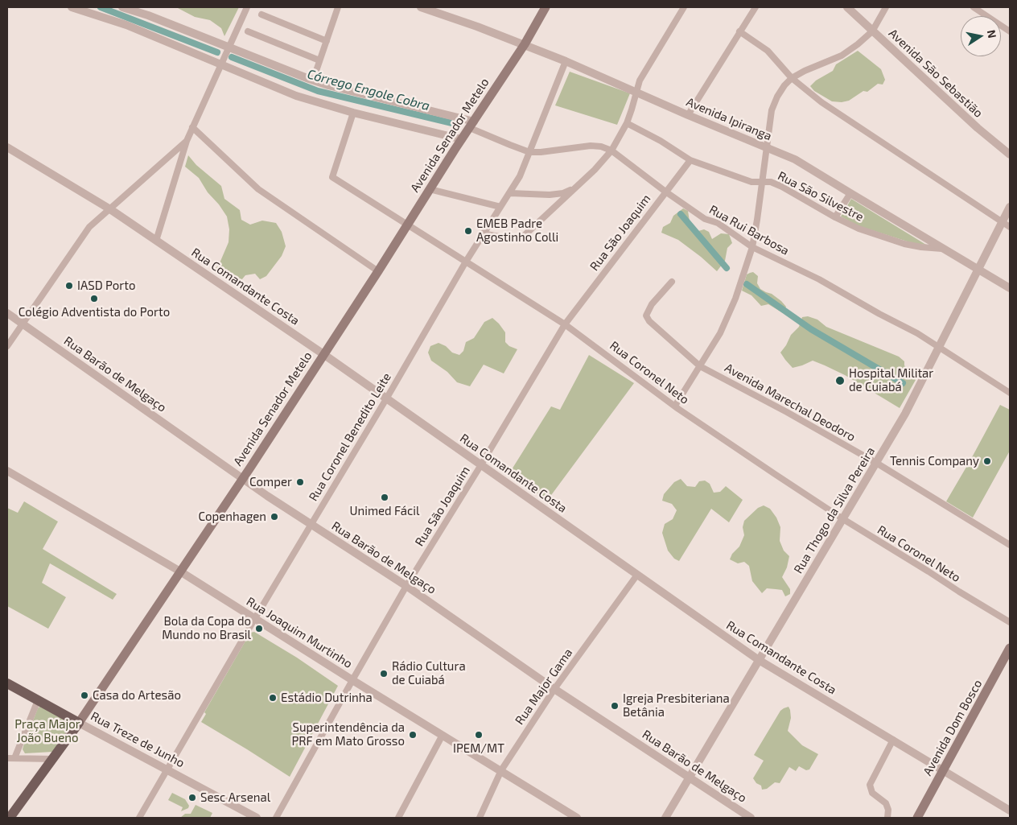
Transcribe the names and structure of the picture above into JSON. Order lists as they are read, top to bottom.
{
  "streets": {
    "main road": ["Avenida Senador Metelo", "Avenida Dom Bosco", "Rua Treze de Junho"],
    "street": [
      "Avenida São Sebastião",
      "Avenida Ipiranga",
      "Rua São Silvestre",
      "Rua Rui Barbosa",
      "Rua São Joaquim",
      "Rua Comandante Costa",
      "Rua Coronel Neto",
      "Rua Barão de Melgaço",
      "Avenida Marechal Deodoro",
      "Rua Coronel Benedito Leite",
      "Rua Thogo da Silva Pereira",
      "Rua Joaquim Murtinho",
      "Rua Major Gama"
    ]
  },
  "crossings": [
    ["Avenida Ipiranga", "Avenida Senador Metelo"],
    ["Avenida Ipiranga", "Rua São Silvestre"],
    ["Avenida Ipiranga", "Rua Coronel Benedito Leite"],
    ["Avenida Ipiranga", "Rua Thogo da Silva Pereira"],
    ["Avenida Senador Metelo", "Rua Rui Barbosa"],
    ["Avenida Senador Metelo", "Rua Comandante Costa"],
    ["Avenida Senador Metelo", "Rua Coronel Neto"],
    ["Avenida Senador Metelo", "Rua Barão de Melgaço"],
    ["Avenida Senador Metelo", "Rua Joaquim Murtinho"],
    ["Avenida Senador Metelo", "Rua Treze de Junho"],
    ["Rua São Silvestre", "Rua São Joaquim"],
    ["Rua Rui Barbosa", "Rua São Joaquim"],
    ["Rua Rui Barbosa", "Rua Coronel Benedito Leite"],
    ["Rua Rui Barbosa", "Rua Thogo da Silva Pereira"],
    ["Rua São Joaquim", "Rua Comandante Costa"],
    ["Rua São Joaquim", "Rua Coronel Neto"],
    ["Rua São Joaquim", "Rua Barão de Melgaço"],
    ["Rua São Joaquim", "Rua Joaquim Murtinho"],
    ["Rua Comandante Costa", "Rua Coronel Benedito Leite"],
    ["Rua Comandante Costa", "Rua Thogo da Silva Pereira"],
    ["Rua Comandante Costa", "Rua Major Gama"],
    ["Rua Comandante Costa", "Avenida Dom Bosco"],
    ["Rua Coronel Neto", "Rua Coronel Benedito Leite"],
    ["Rua Coronel Neto", "Rua Thogo da Silva Pereira"],
    ["Rua Barão de Melgaço", "Rua Coronel Benedito Leite"],
    ["Rua Barão de Melgaço", "Rua Thogo da Silva Pereira"],
    ["Rua Barão de Melgaço", "Rua Major Gama"],
    ["Avenida Marechal Deodoro", "Rua Thogo da Silva Pereira"],
    ["Rua Coronel Benedito Leite", "Rua Joaquim Murtinho"],
    ["Rua Coronel Benedito Leite", "Rua Treze de Junho"],
    ["Rua Joaquim Murtinho", "Rua Major Gama"]
  ],
  "water": ["Córrego Engole Cobra"],
  "parks": ["Praça Major João Bueno"],
  "places": [
    "EMEB Padre Agostinho Colli",
    "IASD Porto",
    "Colégio Adventista do Porto",
    "Hospital Militar de Cuiabá",
    "Tennis Company",
    "Comper",
    "Unimed Fácil",
    "Copenhagen",
    "Bola da Copa do Mundo no Brasil",
    "Rádio Cultura de Cuiabá",
    "Casa do Artesão",
    "Estádio Dutrinha",
    "Igreja Presbiteriana Betânia",
    "Superintendência da PRF em Mato Grosso",
    "IPEM/MT",
    "Sesc Arsenal"
  ],
  "north": "right"
}
